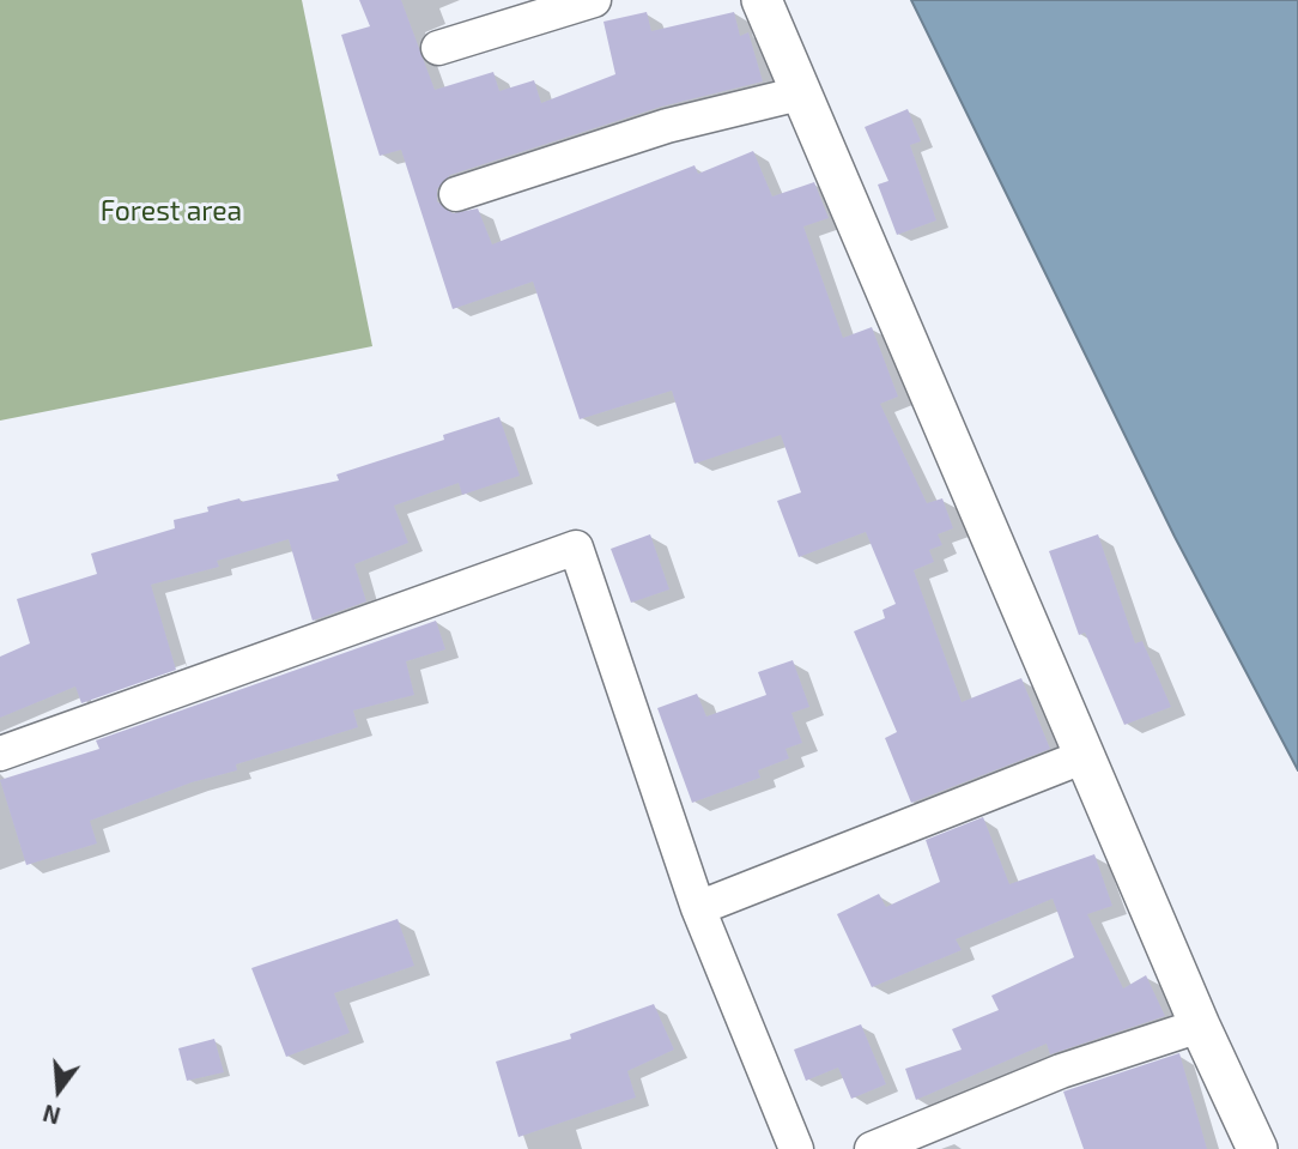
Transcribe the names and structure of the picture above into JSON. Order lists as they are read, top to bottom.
{
  "parks": ["Forest area"],
  "north": "bottom"
}
